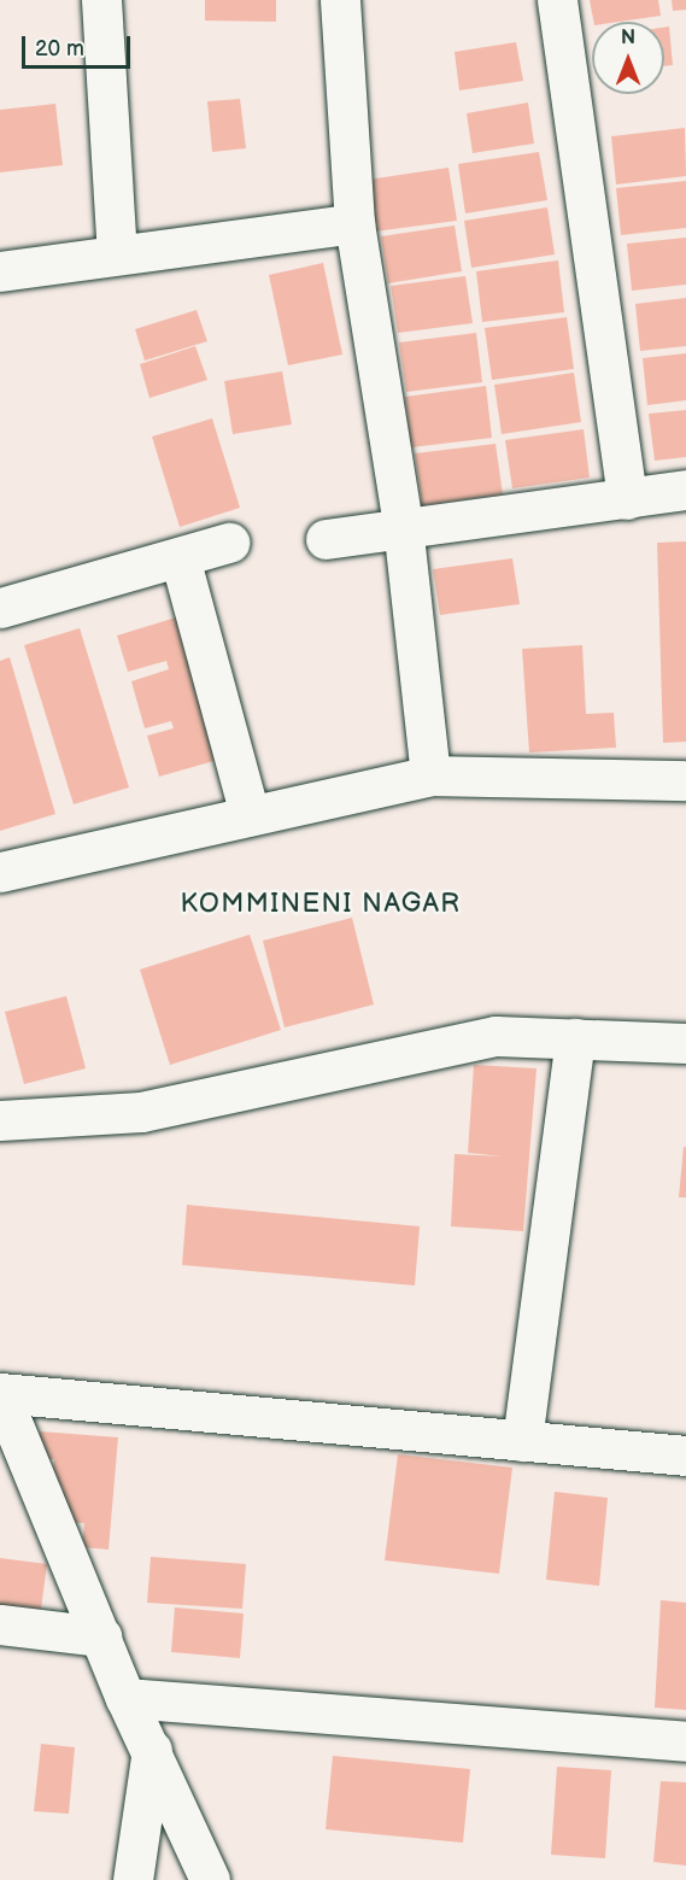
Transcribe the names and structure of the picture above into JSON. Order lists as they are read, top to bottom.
{
  "districts": ["KOMMINENI NAGAR"],
  "scale_bar": "20 m",
  "north": "top"
}
